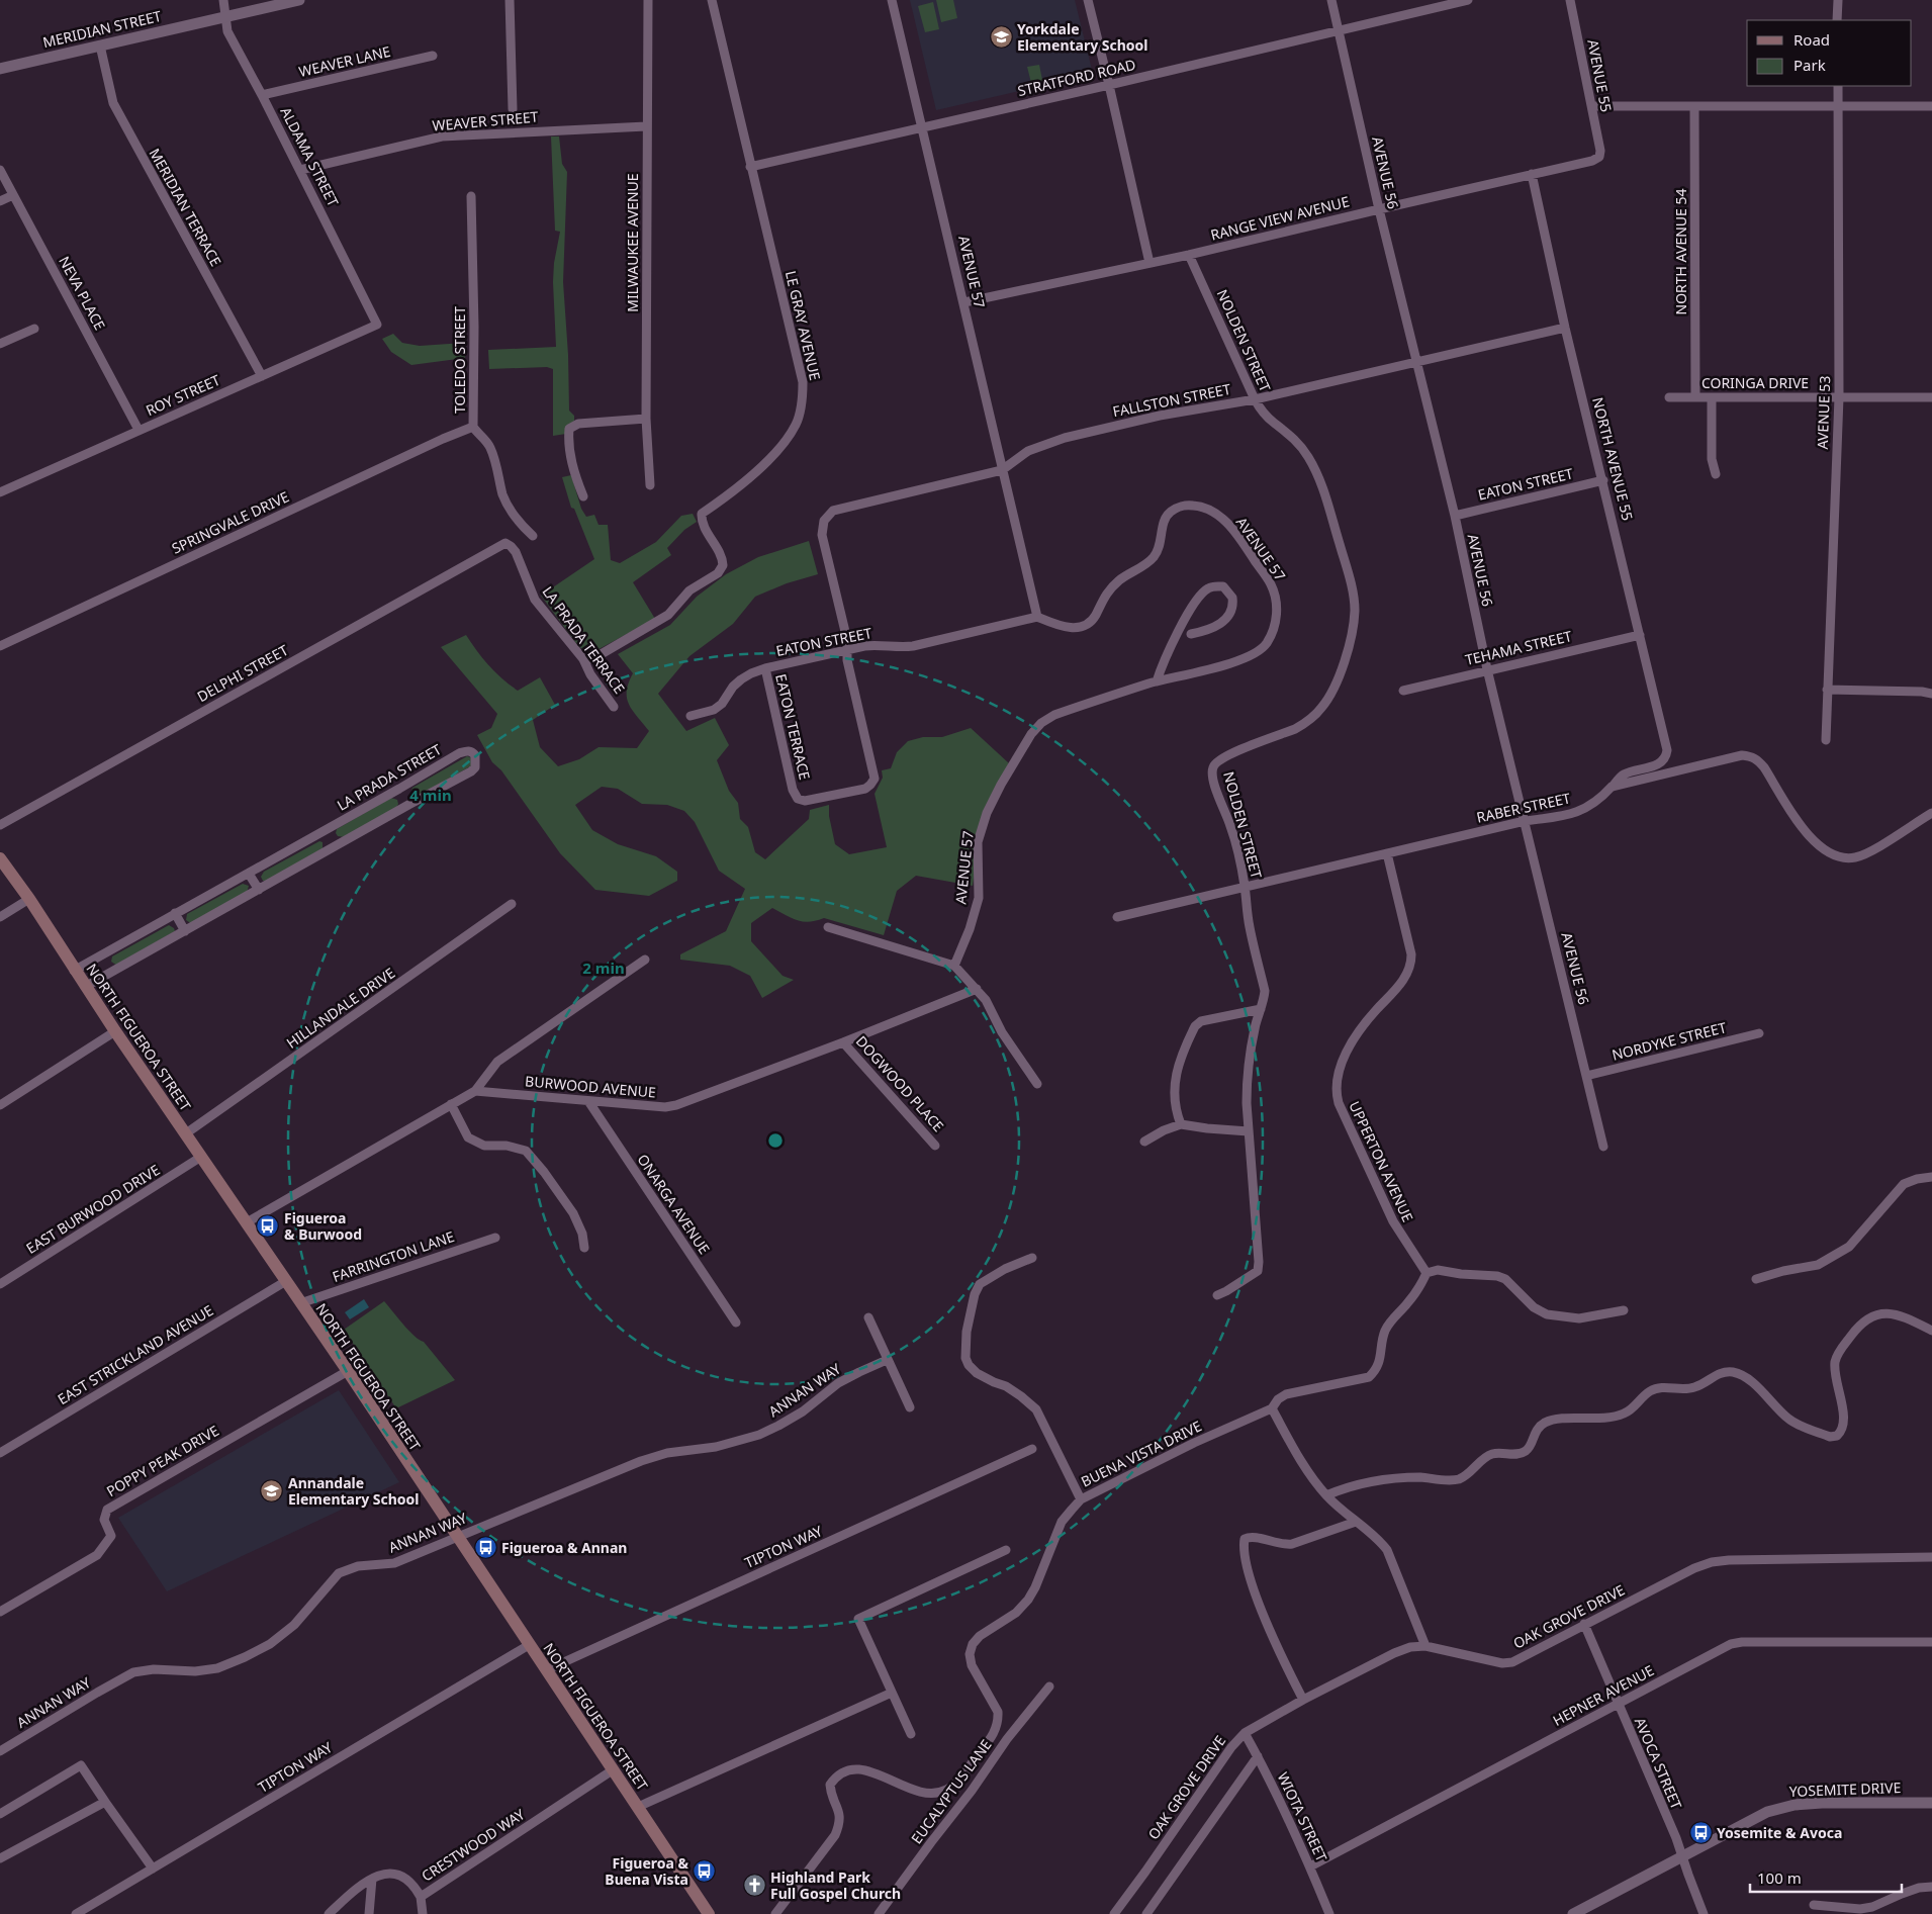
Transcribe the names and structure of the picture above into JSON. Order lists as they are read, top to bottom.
{
  "streets": {
    "main road": ["NORTH FIGUEROA STREET"],
    "street": [
      "MERIDIAN STREET",
      "WEAVER LANE",
      "AVENUE 55",
      "STRATFORD ROAD",
      "WEAVER STREET",
      "ALDAMA STREET",
      "AVENUE 56",
      "MERIDIAN TERRACE",
      "RANGE VIEW AVENUE",
      "MILWAUKEE AVENUE",
      "NORTH AVENUE 54",
      "AVENUE 57",
      "NEVA PLACE",
      "LE GRAY AVENUE",
      "NOLDEN STREET",
      "TOLEDO STREET",
      "CORINGA DRIVE",
      "ROY STREET",
      "FALLSTON STREET",
      "AVENUE 53",
      "NORTH AVENUE 55",
      "EATON STREET",
      "SPRINGVALE DRIVE",
      "LA PRADA TERRACE",
      "TEHAMA STREET",
      "DELPHI STREET",
      "EATON TERRACE",
      "LA PRADA STREET",
      "RABER STREET",
      "HILLANDALE DRIVE",
      "NORDYKE STREET",
      "DOGWOOD PLACE",
      "BURWOOD AVENUE",
      "UPPERTON AVENUE",
      "ONARGA AVENUE",
      "EAST BURWOOD DRIVE",
      "FARRINGTON LANE",
      "EAST STRICKLAND AVENUE",
      "ANNAN WAY",
      "BUENA VISTA DRIVE",
      "POPPY PEAK DRIVE",
      "TIPTON WAY",
      "OAK GROVE DRIVE",
      "HEPNER AVENUE",
      "AVOCA STREET",
      "YOSEMITE DRIVE",
      "EUCALYPTUS LANE",
      "WIOTA STREET",
      "CRESTWOOD WAY"
    ]
  },
  "crossings": [
    ["MERIDIAN STREET", "ALDAMA STREET"],
    ["MERIDIAN STREET", "MERIDIAN TERRACE"],
    ["WEAVER LANE", "ALDAMA STREET"],
    ["AVENUE 55", "RANGE VIEW AVENUE"],
    ["STRATFORD ROAD", "AVENUE 56"],
    ["STRATFORD ROAD", "AVENUE 57"],
    ["STRATFORD ROAD", "LE GRAY AVENUE"],
    ["WEAVER STREET", "ALDAMA STREET"],
    ["WEAVER STREET", "MILWAUKEE AVENUE"],
    ["ALDAMA STREET", "ROY STREET"],
    ["AVENUE 56", "RANGE VIEW AVENUE"],
    ["AVENUE 56", "FALLSTON STREET"],
    ["AVENUE 56", "EATON STREET"],
    ["AVENUE 56", "TEHAMA STREET"],
    ["AVENUE 56", "RABER STREET"],
    ["AVENUE 56", "NORDYKE STREET"],
    ["MERIDIAN TERRACE", "ROY STREET"],
    ["RANGE VIEW AVENUE", "AVENUE 57"],
    ["RANGE VIEW AVENUE", "NOLDEN STREET"],
    ["RANGE VIEW AVENUE", "NORTH AVENUE 55"],
    ["NORTH AVENUE 54", "CORINGA DRIVE"],
    ["AVENUE 57", "FALLSTON STREET"],
    ["AVENUE 57", "EATON STREET"],
    ["NEVA PLACE", "ROY STREET"],
    ["LE GRAY AVENUE", "LA PRADA TERRACE"],
    ["NOLDEN STREET", "FALLSTON STREET"],
    ["NOLDEN STREET", "RABER STREET"],
    ["TOLEDO STREET", "SPRINGVALE DRIVE"],
    ["CORINGA DRIVE", "AVENUE 53"],
    ["FALLSTON STREET", "NORTH AVENUE 55"],
    ["FALLSTON STREET", "EATON STREET"],
    ["FALLSTON STREET", "EATON TERRACE"],
    ["NORTH AVENUE 55", "EATON STREET"],
    ["NORTH AVENUE 55", "TEHAMA STREET"],
    ["NORTH AVENUE 55", "RABER STREET"],
    ["EATON STREET", "EATON TERRACE"],
    ["LA PRADA TERRACE", "DELPHI STREET"],
    ["LA PRADA STREET", "NORTH FIGUEROA STREET"],
    ["RABER STREET", "UPPERTON AVENUE"],
    ["HILLANDALE DRIVE", "NORTH FIGUEROA STREET"],
    ["NORTH FIGUEROA STREET", "EAST BURWOOD DRIVE"],
    ["NORTH FIGUEROA STREET", "FARRINGTON LANE"],
    ["NORTH FIGUEROA STREET", "EAST STRICKLAND AVENUE"],
    ["NORTH FIGUEROA STREET", "ANNAN WAY"],
    ["NORTH FIGUEROA STREET", "POPPY PEAK DRIVE"],
    ["NORTH FIGUEROA STREET", "TIPTON WAY"],
    ["NORTH FIGUEROA STREET", "CRESTWOOD WAY"],
    ["DOGWOOD PLACE", "BURWOOD AVENUE"],
    ["BURWOOD AVENUE", "ONARGA AVENUE"],
    ["OAK GROVE DRIVE", "AVOCA STREET"],
    ["OAK GROVE DRIVE", "WIOTA STREET"],
    ["HEPNER AVENUE", "AVOCA STREET"],
    ["HEPNER AVENUE", "WIOTA STREET"],
    ["AVOCA STREET", "YOSEMITE DRIVE"]
  ],
  "places": {
    "school or university": ["Yorkdale Elementary School", "Annandale Elementary School"],
    "bus stop": [
      "Figueroa & Burwood",
      "Figueroa & Annan",
      "Yosemite & Avoca",
      "Figueroa & Buena Vista"
    ],
    "church": ["Highland Park Full Gospel Church"]
  },
  "legend": ["Road", "Park"],
  "scale_bar": "100 m",
  "rings": ["4 min", "2 min"]
}
